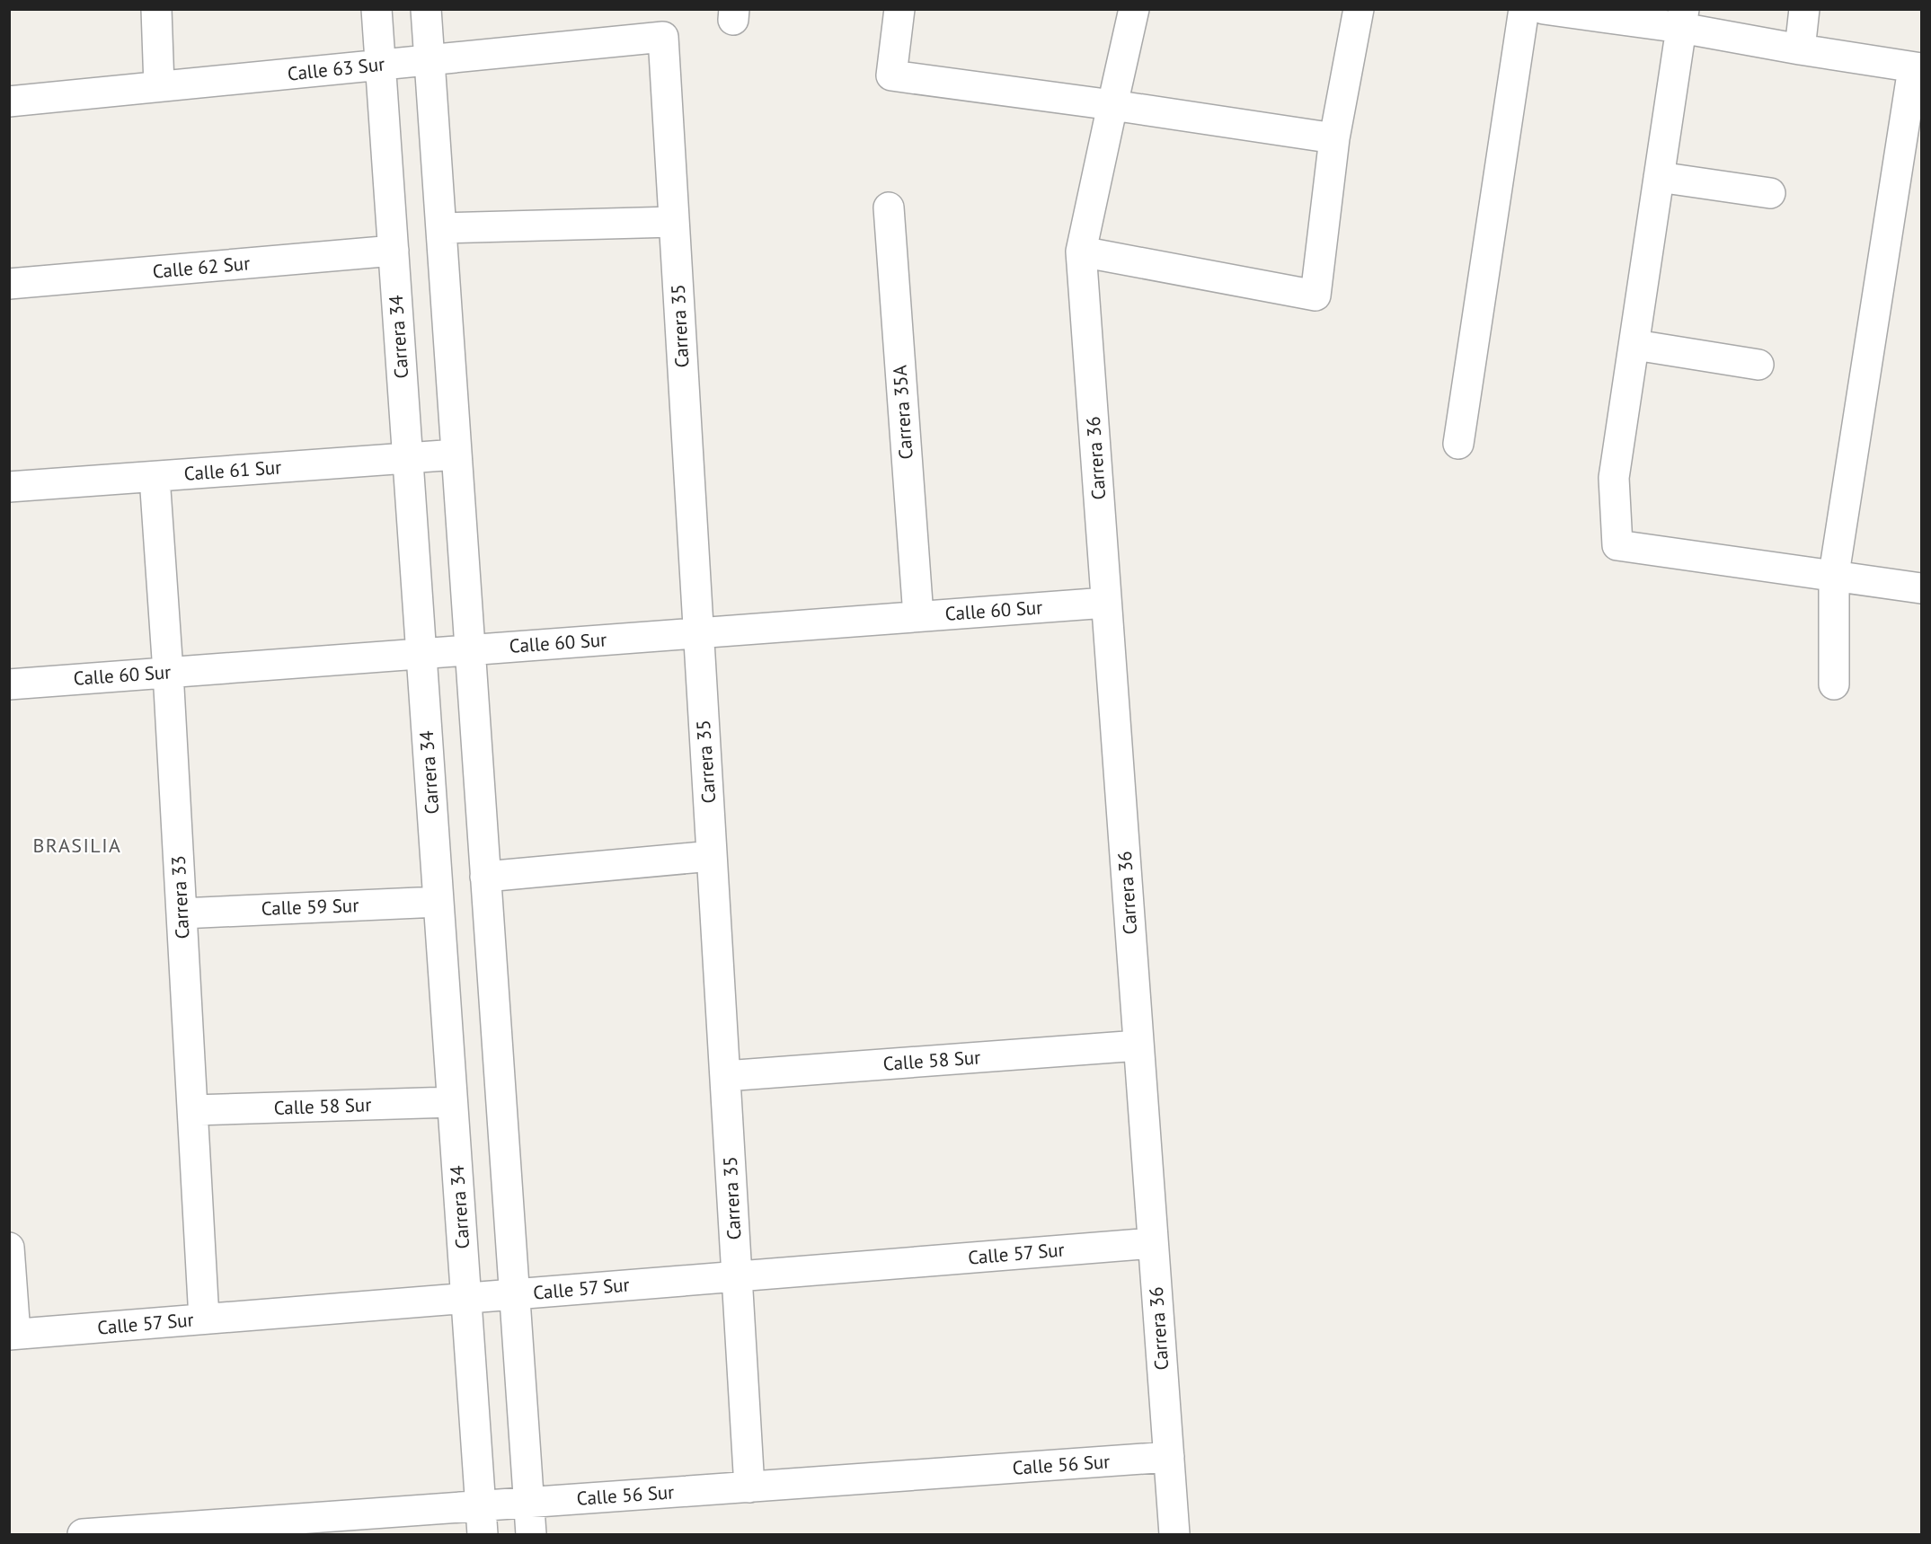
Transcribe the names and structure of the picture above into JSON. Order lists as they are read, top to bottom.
{
  "streets": {
    "street": [
      "Calle 63 Sur",
      "Calle 62 Sur",
      "Carrera 35",
      "Carrera 34",
      "Carrera 35A",
      "Carrera 36",
      "Calle 61 Sur",
      "Calle 60 Sur",
      "Carrera 33",
      "Calle 59 Sur",
      "Calle 58 Sur",
      "Calle 57 Sur",
      "Calle 56 Sur"
    ]
  },
  "crossings": [
    ["Calle 63 Sur", "Carrera 35"],
    ["Calle 63 Sur", "Carrera 34"],
    ["Calle 62 Sur", "Carrera 34"],
    ["Carrera 35", "Calle 60 Sur"],
    ["Carrera 35", "Calle 58 Sur"],
    ["Carrera 35", "Calle 57 Sur"],
    ["Carrera 35", "Calle 56 Sur"],
    ["Carrera 34", "Calle 61 Sur"],
    ["Carrera 34", "Calle 60 Sur"],
    ["Carrera 34", "Calle 59 Sur"],
    ["Carrera 34", "Calle 58 Sur"],
    ["Carrera 34", "Calle 57 Sur"],
    ["Carrera 34", "Calle 56 Sur"],
    ["Carrera 35A", "Calle 60 Sur"],
    ["Carrera 36", "Calle 60 Sur"],
    ["Carrera 36", "Calle 58 Sur"],
    ["Carrera 36", "Calle 57 Sur"],
    ["Carrera 36", "Calle 56 Sur"],
    ["Calle 61 Sur", "Carrera 33"],
    ["Calle 60 Sur", "Carrera 33"],
    ["Carrera 33", "Calle 59 Sur"],
    ["Carrera 33", "Calle 58 Sur"],
    ["Carrera 33", "Calle 57 Sur"]
  ],
  "districts": ["BRASILIA"]
}
